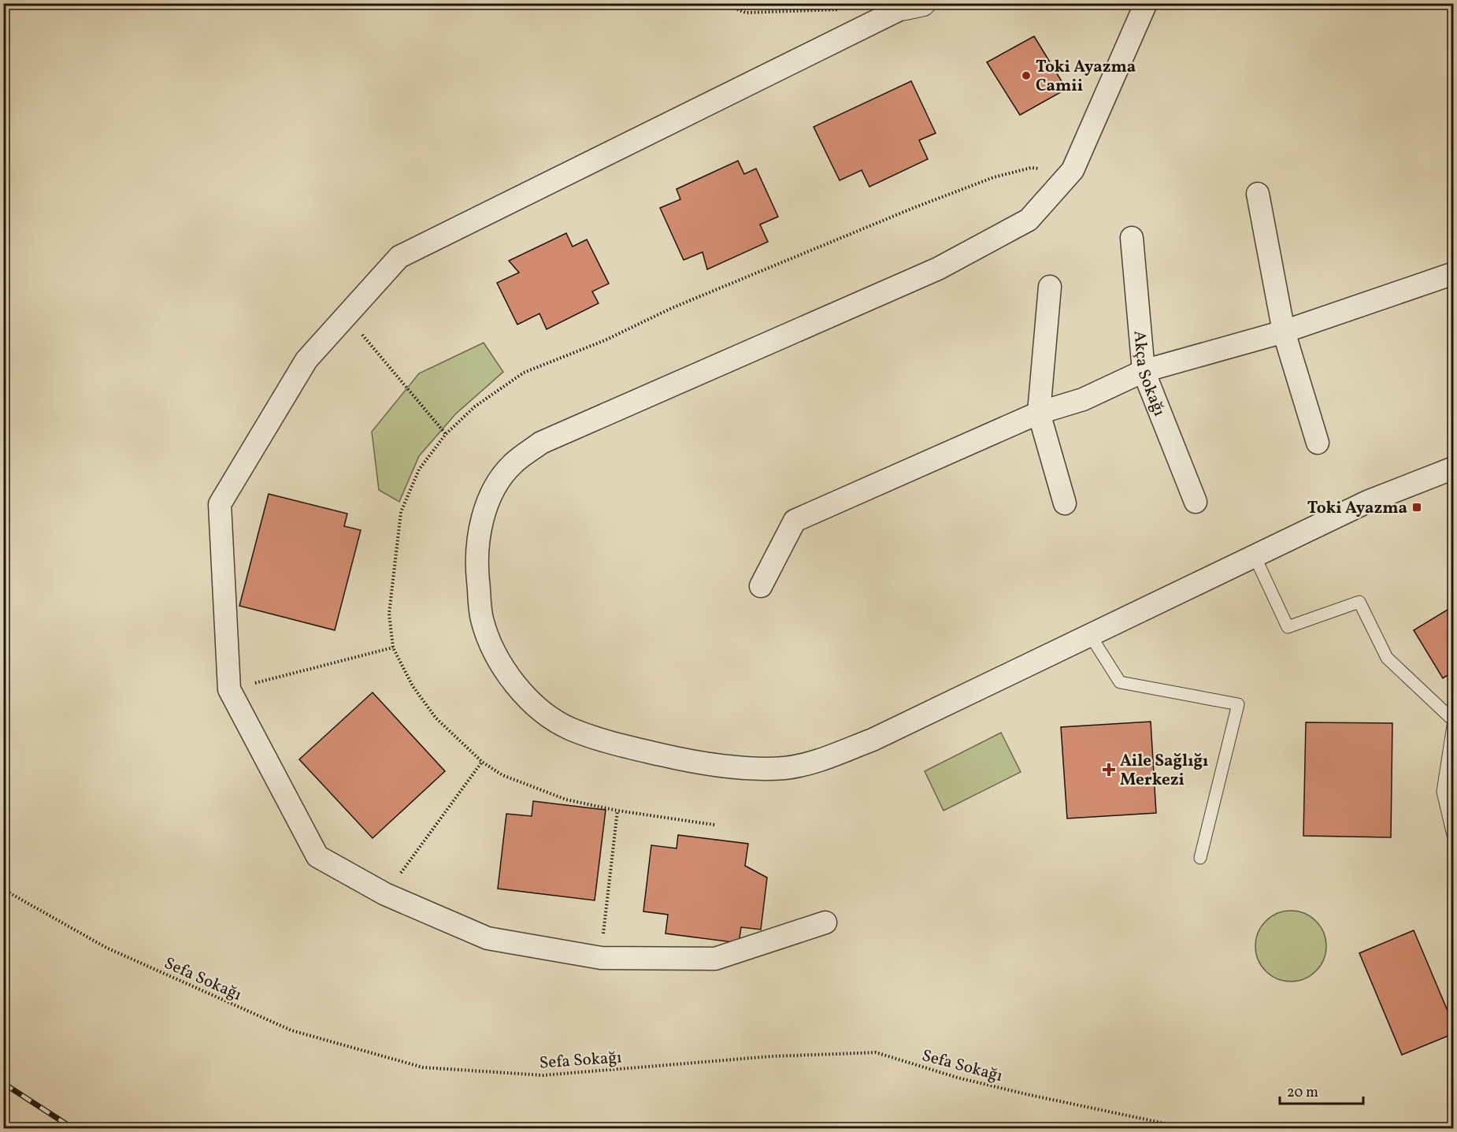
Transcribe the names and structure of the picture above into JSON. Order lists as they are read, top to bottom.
{
  "streets": {
    "street": ["Akça Sokağı"],
    "path": ["Sefa Sokağı"]
  },
  "places": {
    "other": ["Toki Ayazma Camii"],
    "transit": ["Toki Ayazma"],
    "health": ["Aile Sağlığı Merkezi"]
  },
  "scale_bar": "20 m"
}
